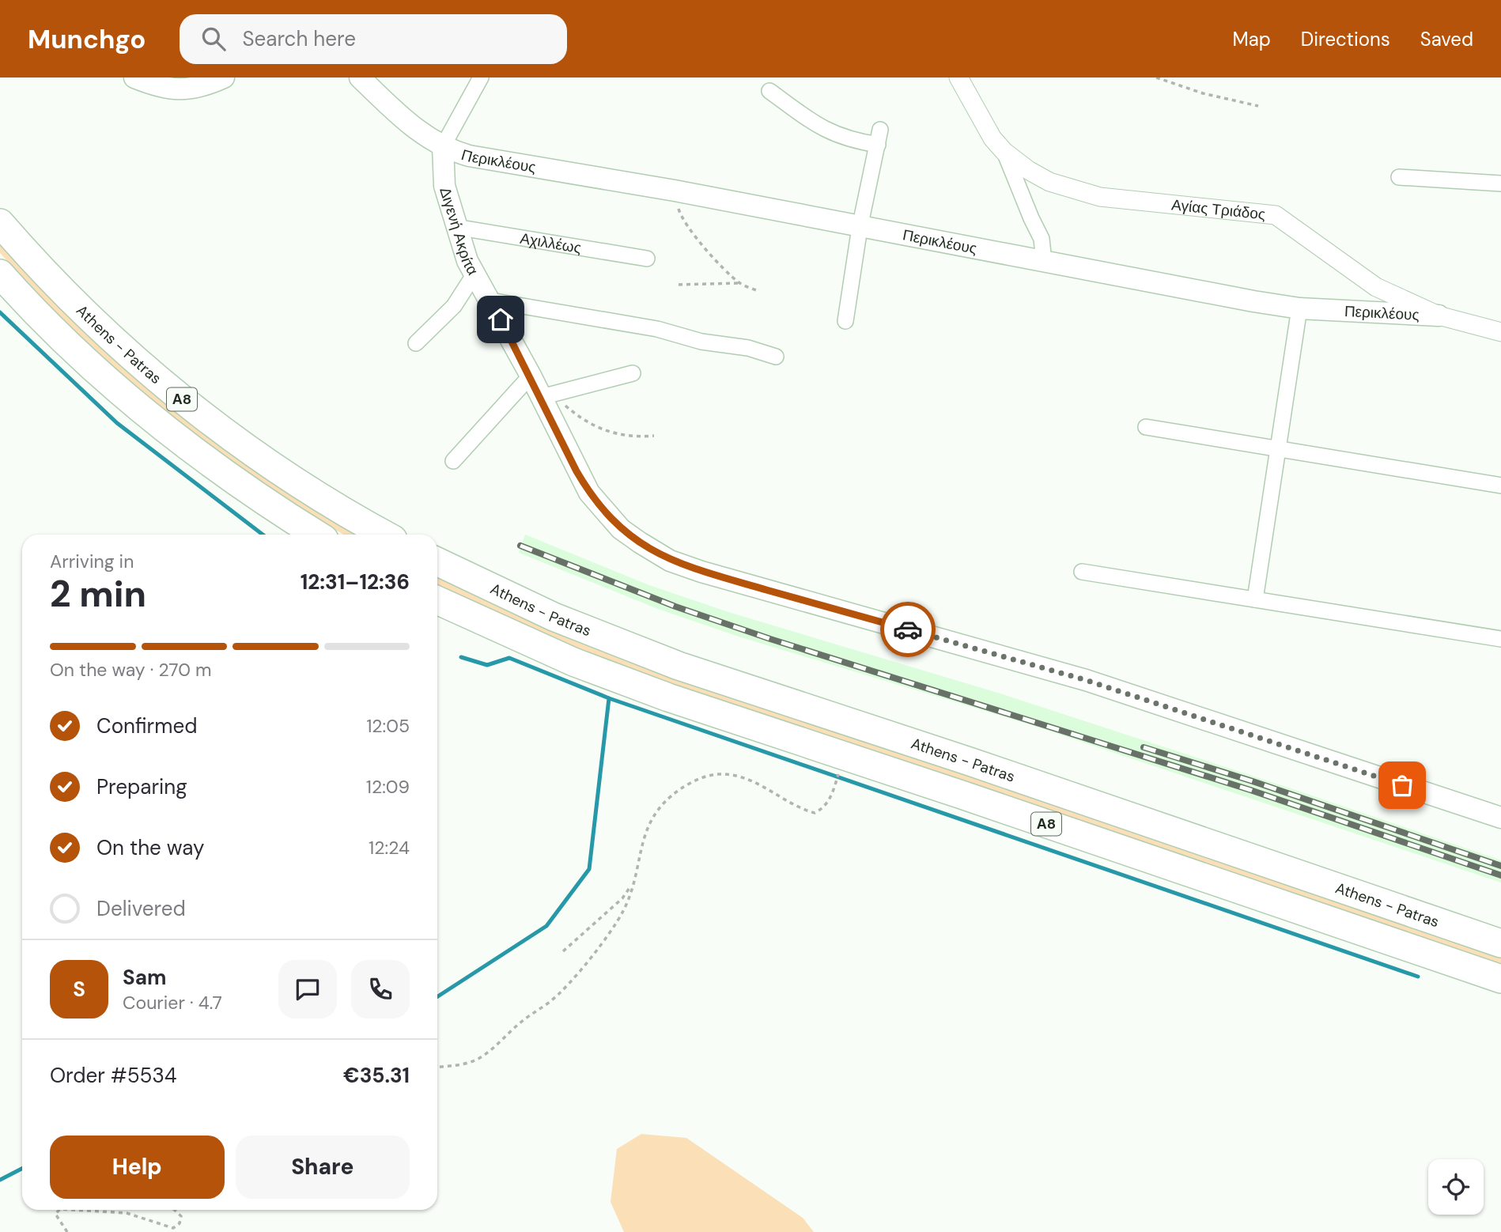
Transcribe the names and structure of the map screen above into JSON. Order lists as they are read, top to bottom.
{
  "streets": {
    "highway": ["Athens - Patras", "Α8"],
    "main road": ["Περικλέους", "Διγενή Ακρίτα"],
    "street": ["Αγίας Τριάδος", "Αχιλλέως"]
  },
  "crossings": [
    ["Περικλέους", "Αγίας Τριάδος"],
    ["Περικλέους", "Διγενή Ακρίτα"],
    ["Διγενή Ακρίτα", "Αχιλλέως"]
  ],
  "page": {
    "header": "Munchgo",
    "search": "Search here",
    "nav": ["Map", "Directions", "Saved"],
    "heading": ["2 min", "Arriving in", "12:31–12:36"],
    "panel": [
      "Sam",
      "Courier · 4.7",
      "Order #5534",
      "€35.31"
    ],
    "bar": "On the way · 270 m",
    "list": [
      ["Confirmed", "12:05"],
      ["Preparing", "12:09"],
      ["On the way", "12:24"],
      "Delivered"
    ],
    "round": "S",
    "buttons": ["Help", "Share"]
  }
}
